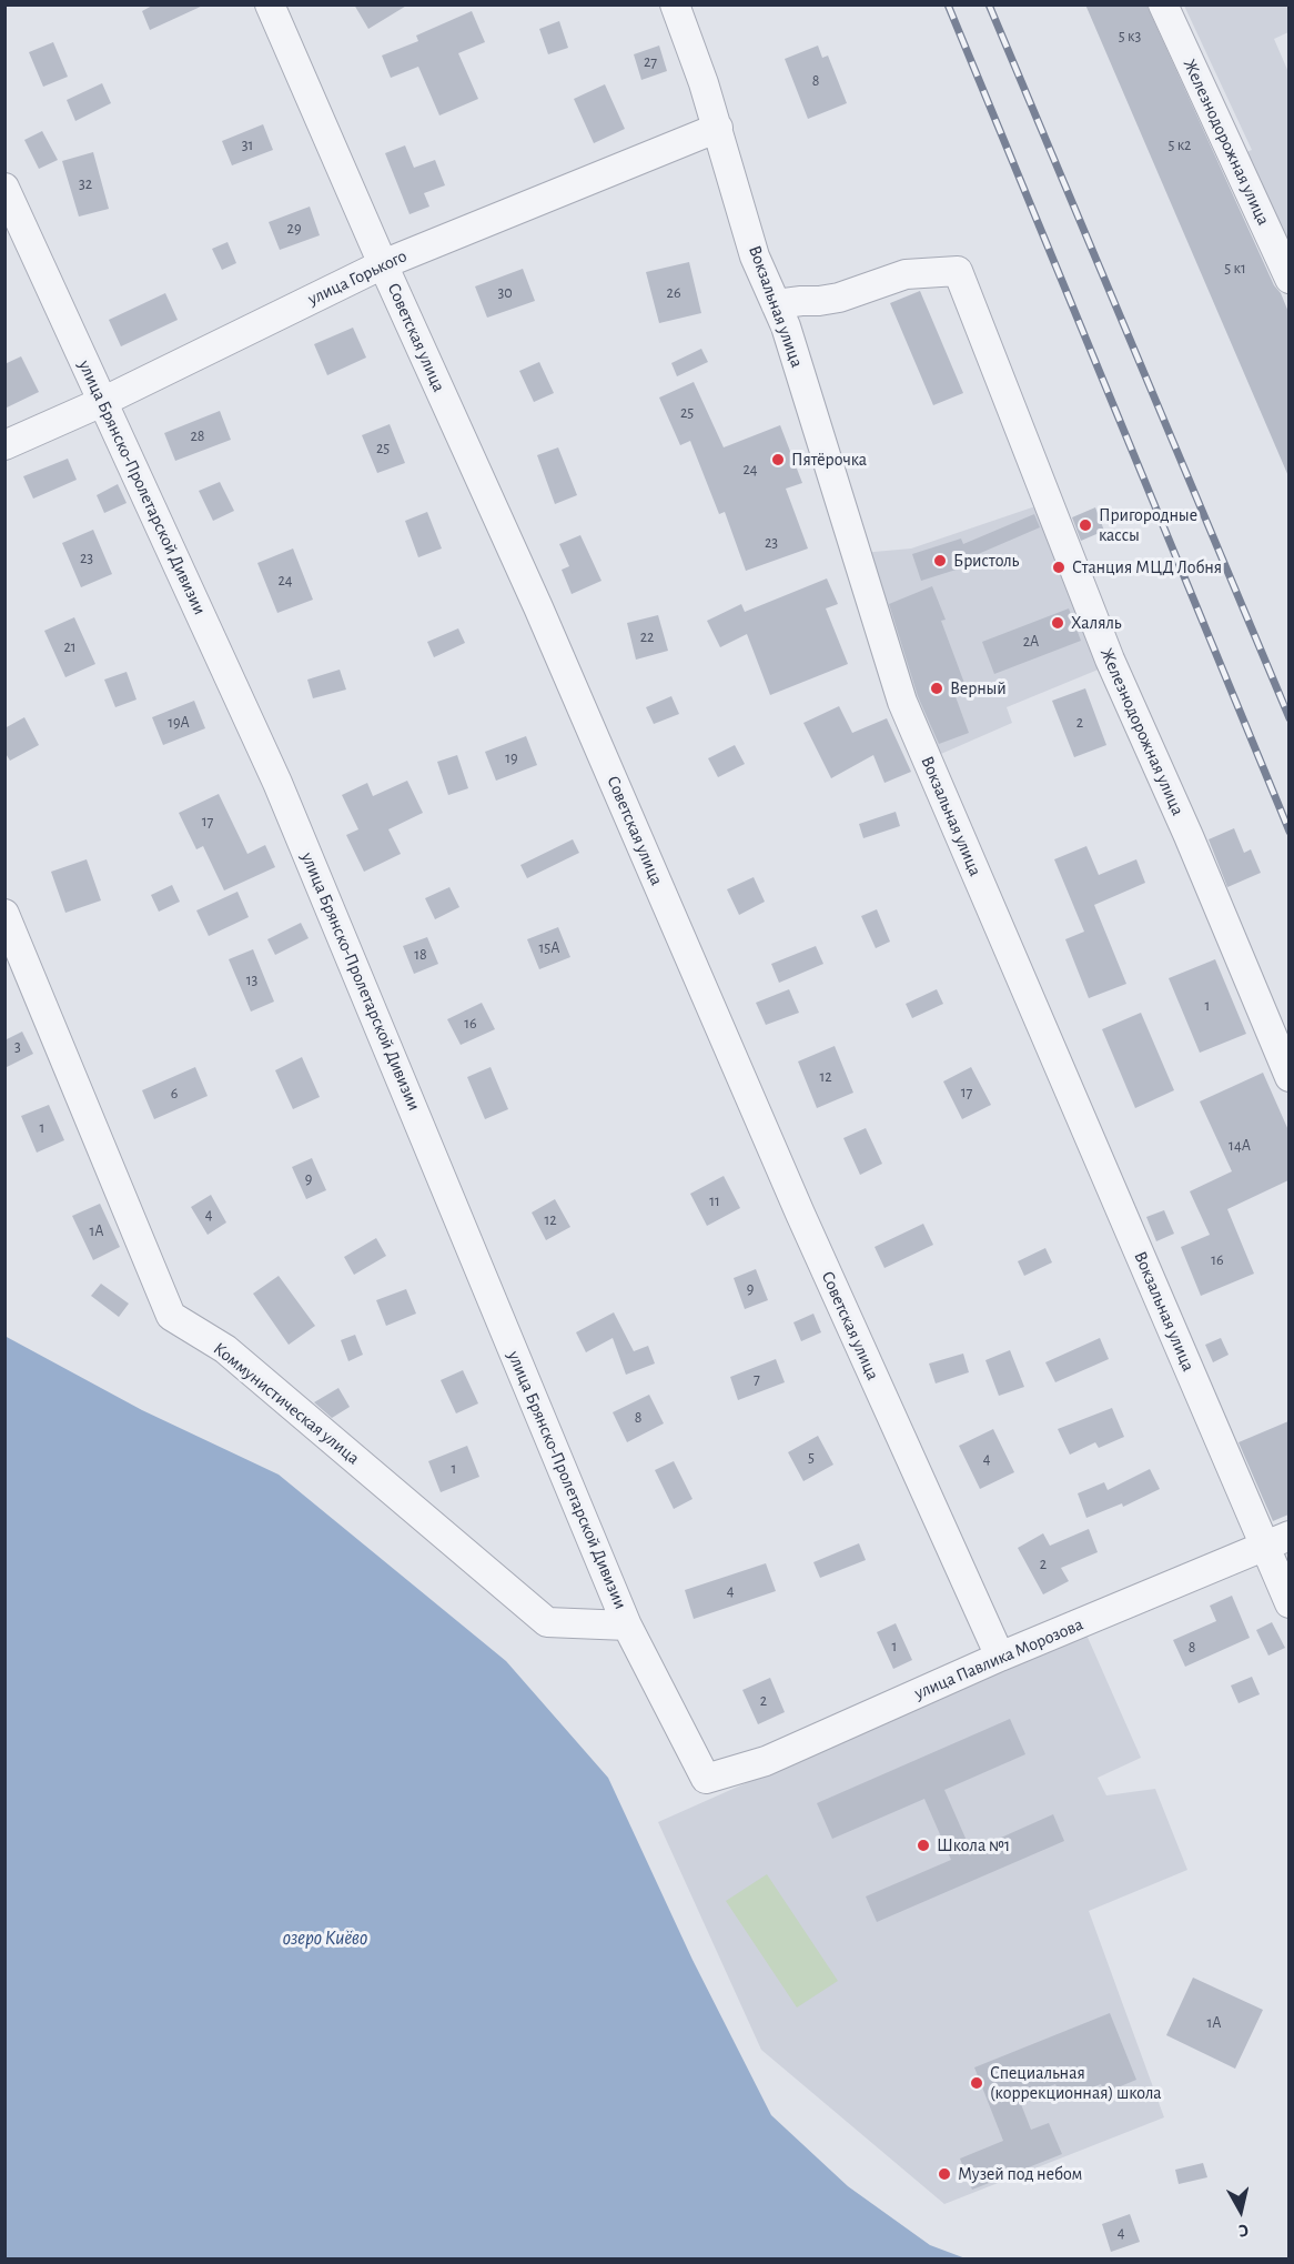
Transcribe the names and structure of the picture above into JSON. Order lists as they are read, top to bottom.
{
  "streets": {
    "street": [
      "Железнодорожная улица",
      "улица Горького",
      "Вокзальная улица",
      "Советская улица",
      "улица Брянско-Пролетарской Дивизии",
      "Коммунистическая улица",
      "улица Павлика Морозова"
    ]
  },
  "crossings": [
    ["Железнодорожная улица", "Вокзальная улица"],
    ["улица Горького", "Вокзальная улица"],
    ["улица Горького", "Советская улица"],
    ["улица Горького", "улица Брянско-Пролетарской Дивизии"],
    ["Вокзальная улица", "улица Павлика Морозова"],
    ["Советская улица", "улица Павлика Морозова"],
    ["улица Брянско-Пролетарской Дивизии", "Коммунистическая улица"],
    ["улица Брянско-Пролетарской Дивизии", "улица Павлика Морозова"]
  ],
  "water": ["озеро Киёво"],
  "places": [
    "Пятёрочка",
    "Пригородные кассы",
    "Бристоль",
    "Станция МЦД Лобня",
    "Халяль",
    "Верный",
    "Школа №1",
    "Специальная (коррекционная) школа",
    "Музей под небом"
  ],
  "house_numbers": [
    "5 к3",
    "27",
    "8",
    "31",
    "5 к2",
    "32",
    "29",
    "5 к1",
    "30",
    "26",
    "25",
    "28",
    "25",
    "24",
    "23",
    "23",
    "24",
    "22",
    "2А",
    "21",
    "19А",
    "2",
    "19",
    "17",
    "15А",
    "18",
    "13",
    "1",
    "16",
    "3",
    "12",
    "17",
    "6",
    "1",
    "14А",
    "9",
    "11",
    "4",
    "12",
    "1А",
    "16",
    "9",
    "7",
    "8",
    "5",
    "4",
    "1",
    "2",
    "4",
    "1",
    "8",
    "2",
    "1А",
    "4"
  ],
  "north": "bottom"
}
